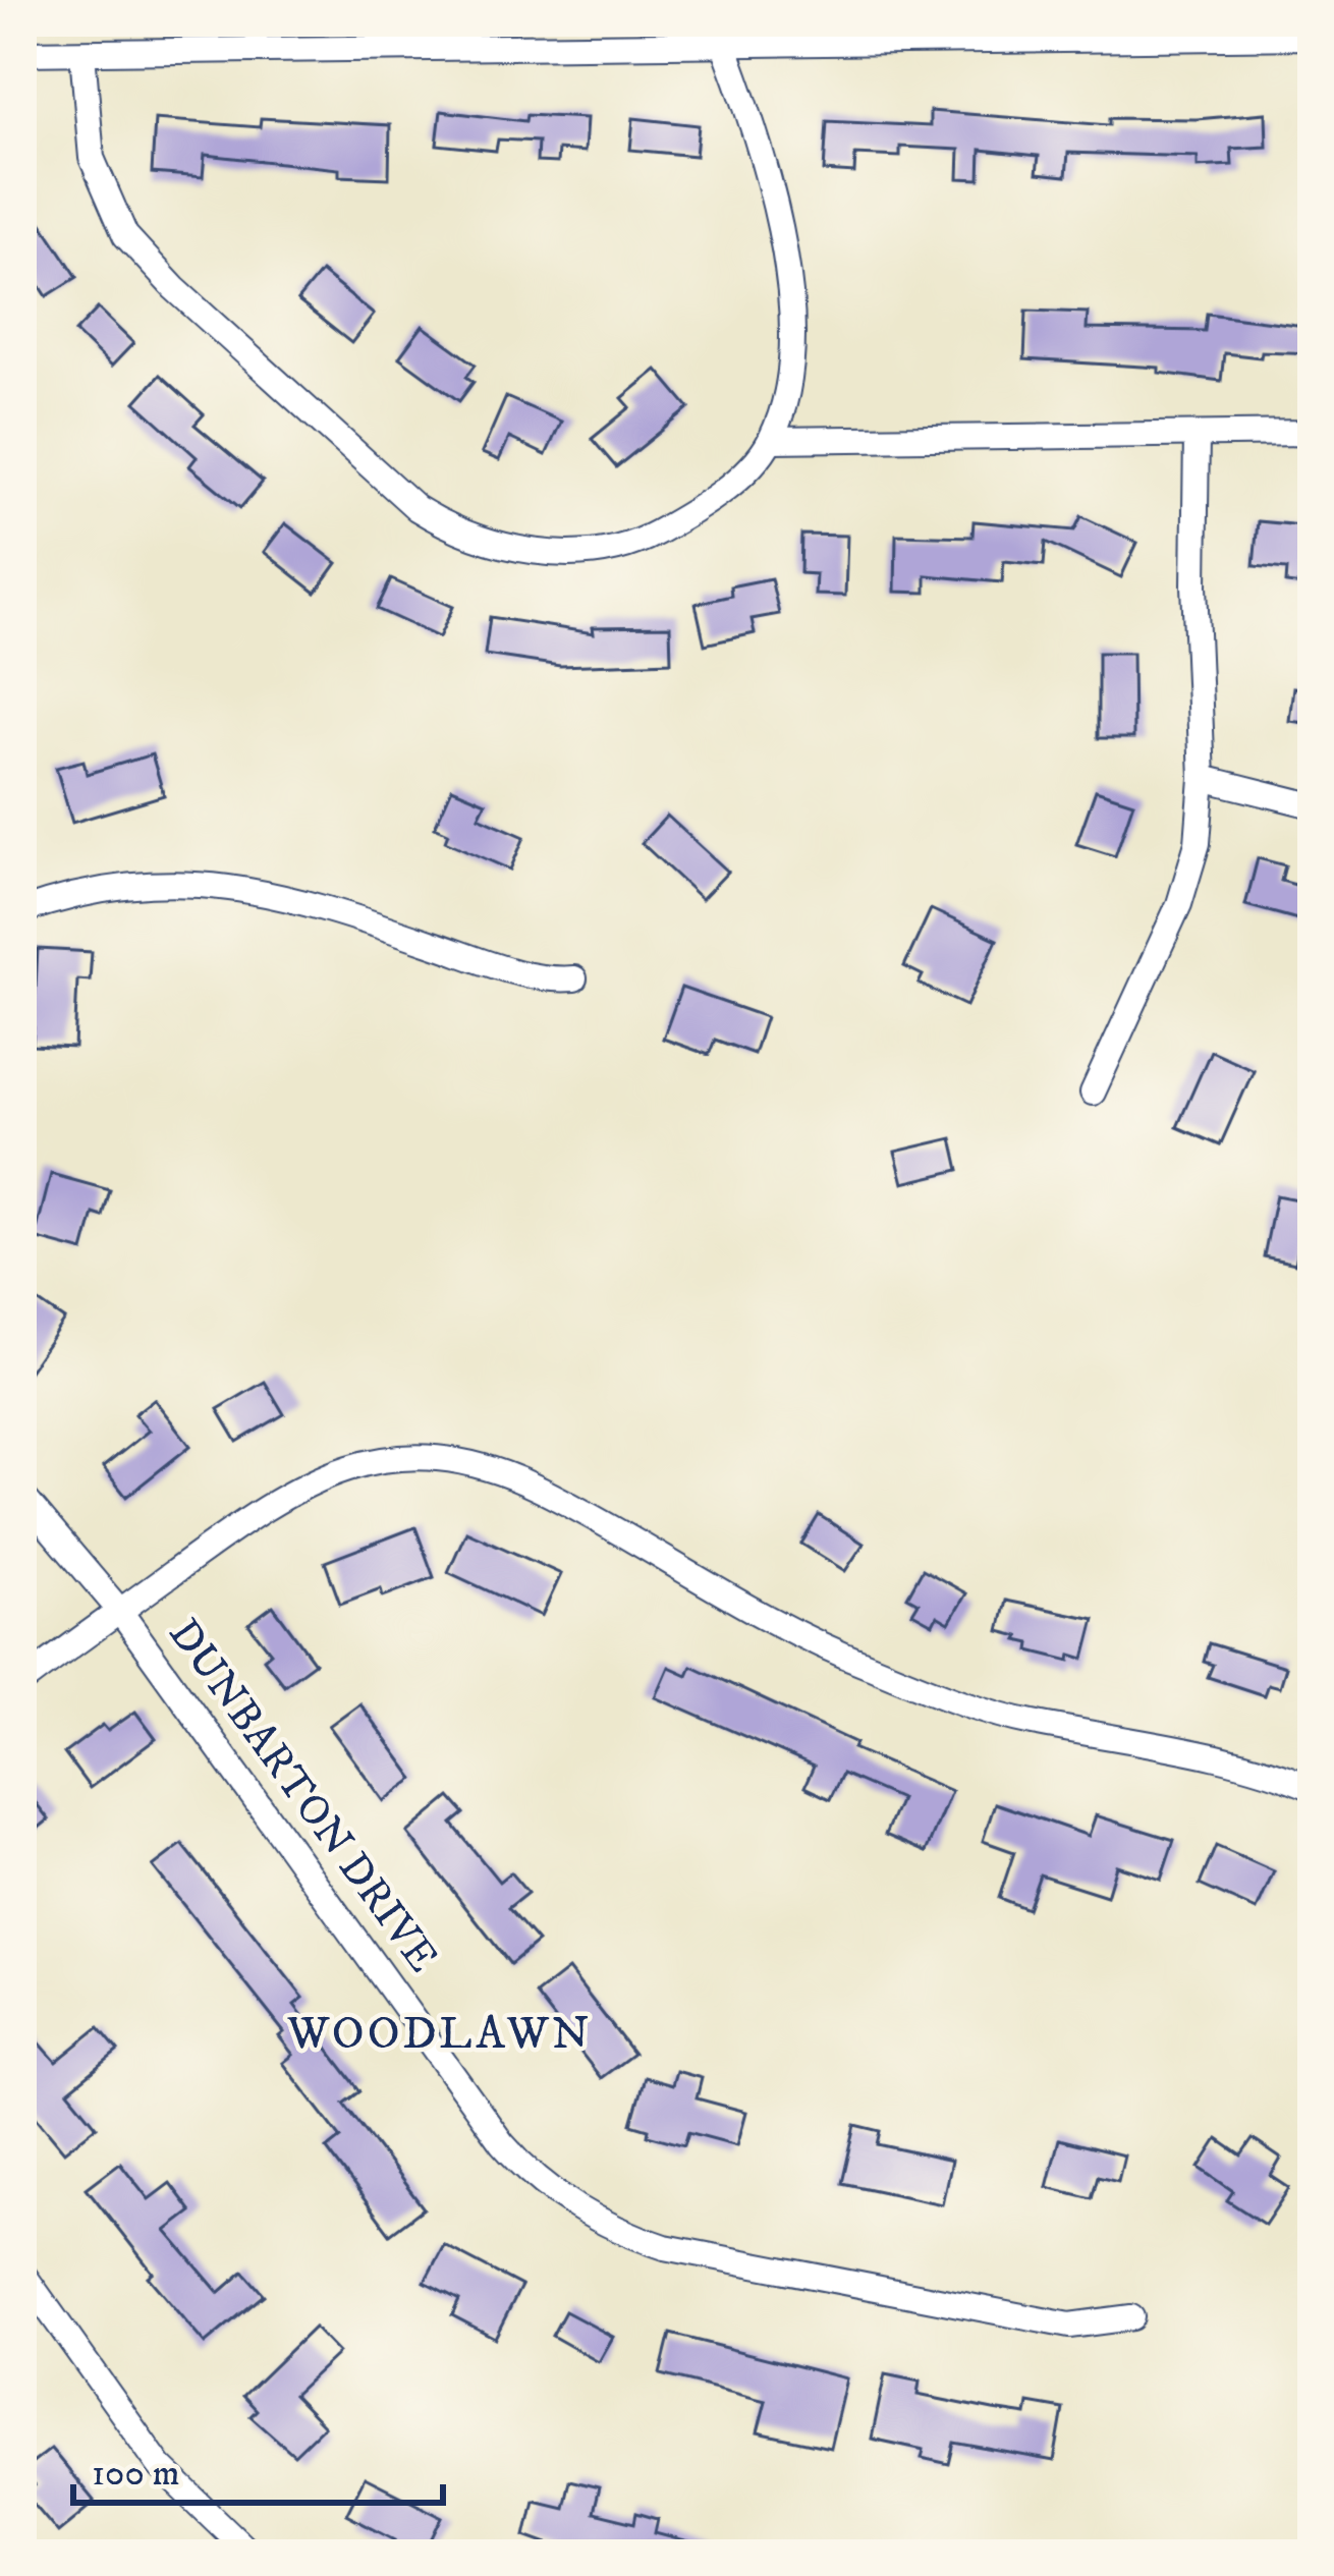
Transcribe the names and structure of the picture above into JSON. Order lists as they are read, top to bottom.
{
  "streets": {
    "street": ["DUNBARTON DRIVE"]
  },
  "districts": ["WOODLAWN"],
  "scale_bar": "100 m"
}
